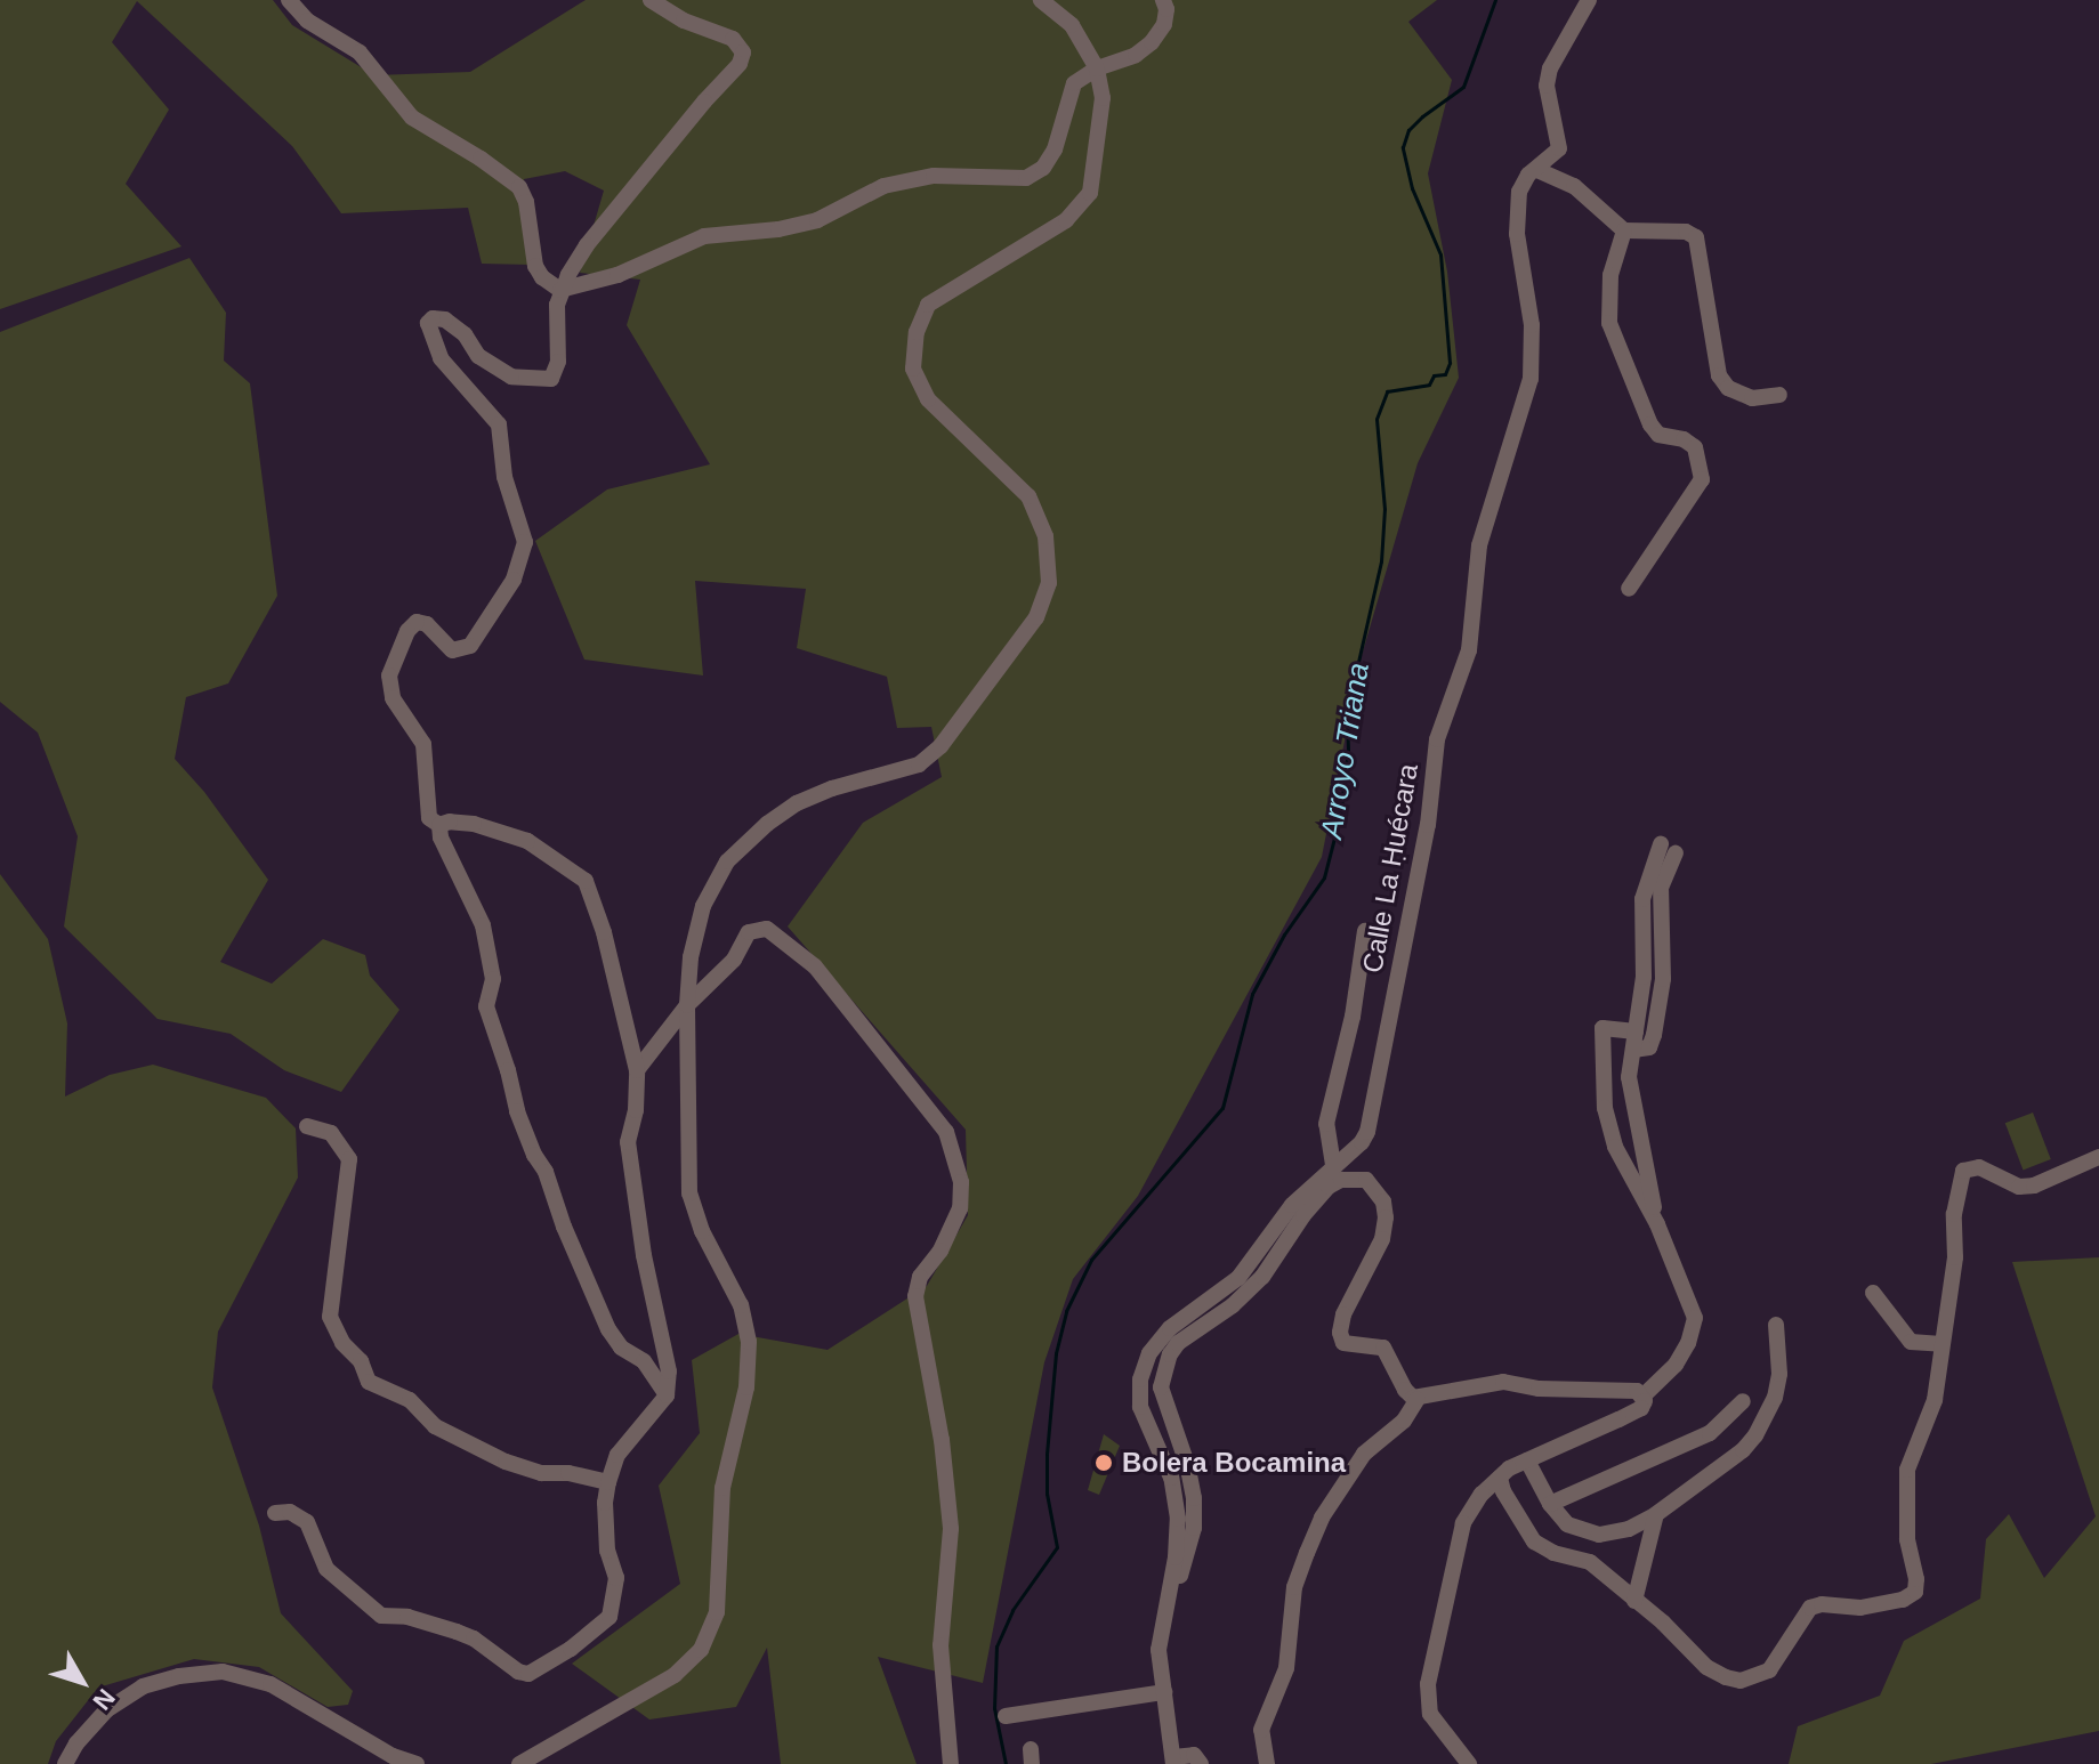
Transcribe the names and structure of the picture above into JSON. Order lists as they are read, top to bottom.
{
  "streets": {
    "street": ["Calle La Ḥuécara"]
  },
  "water": ["Arroyo Triana"],
  "places": ["Bolera Bocamina"],
  "north": "bottom right"
}
